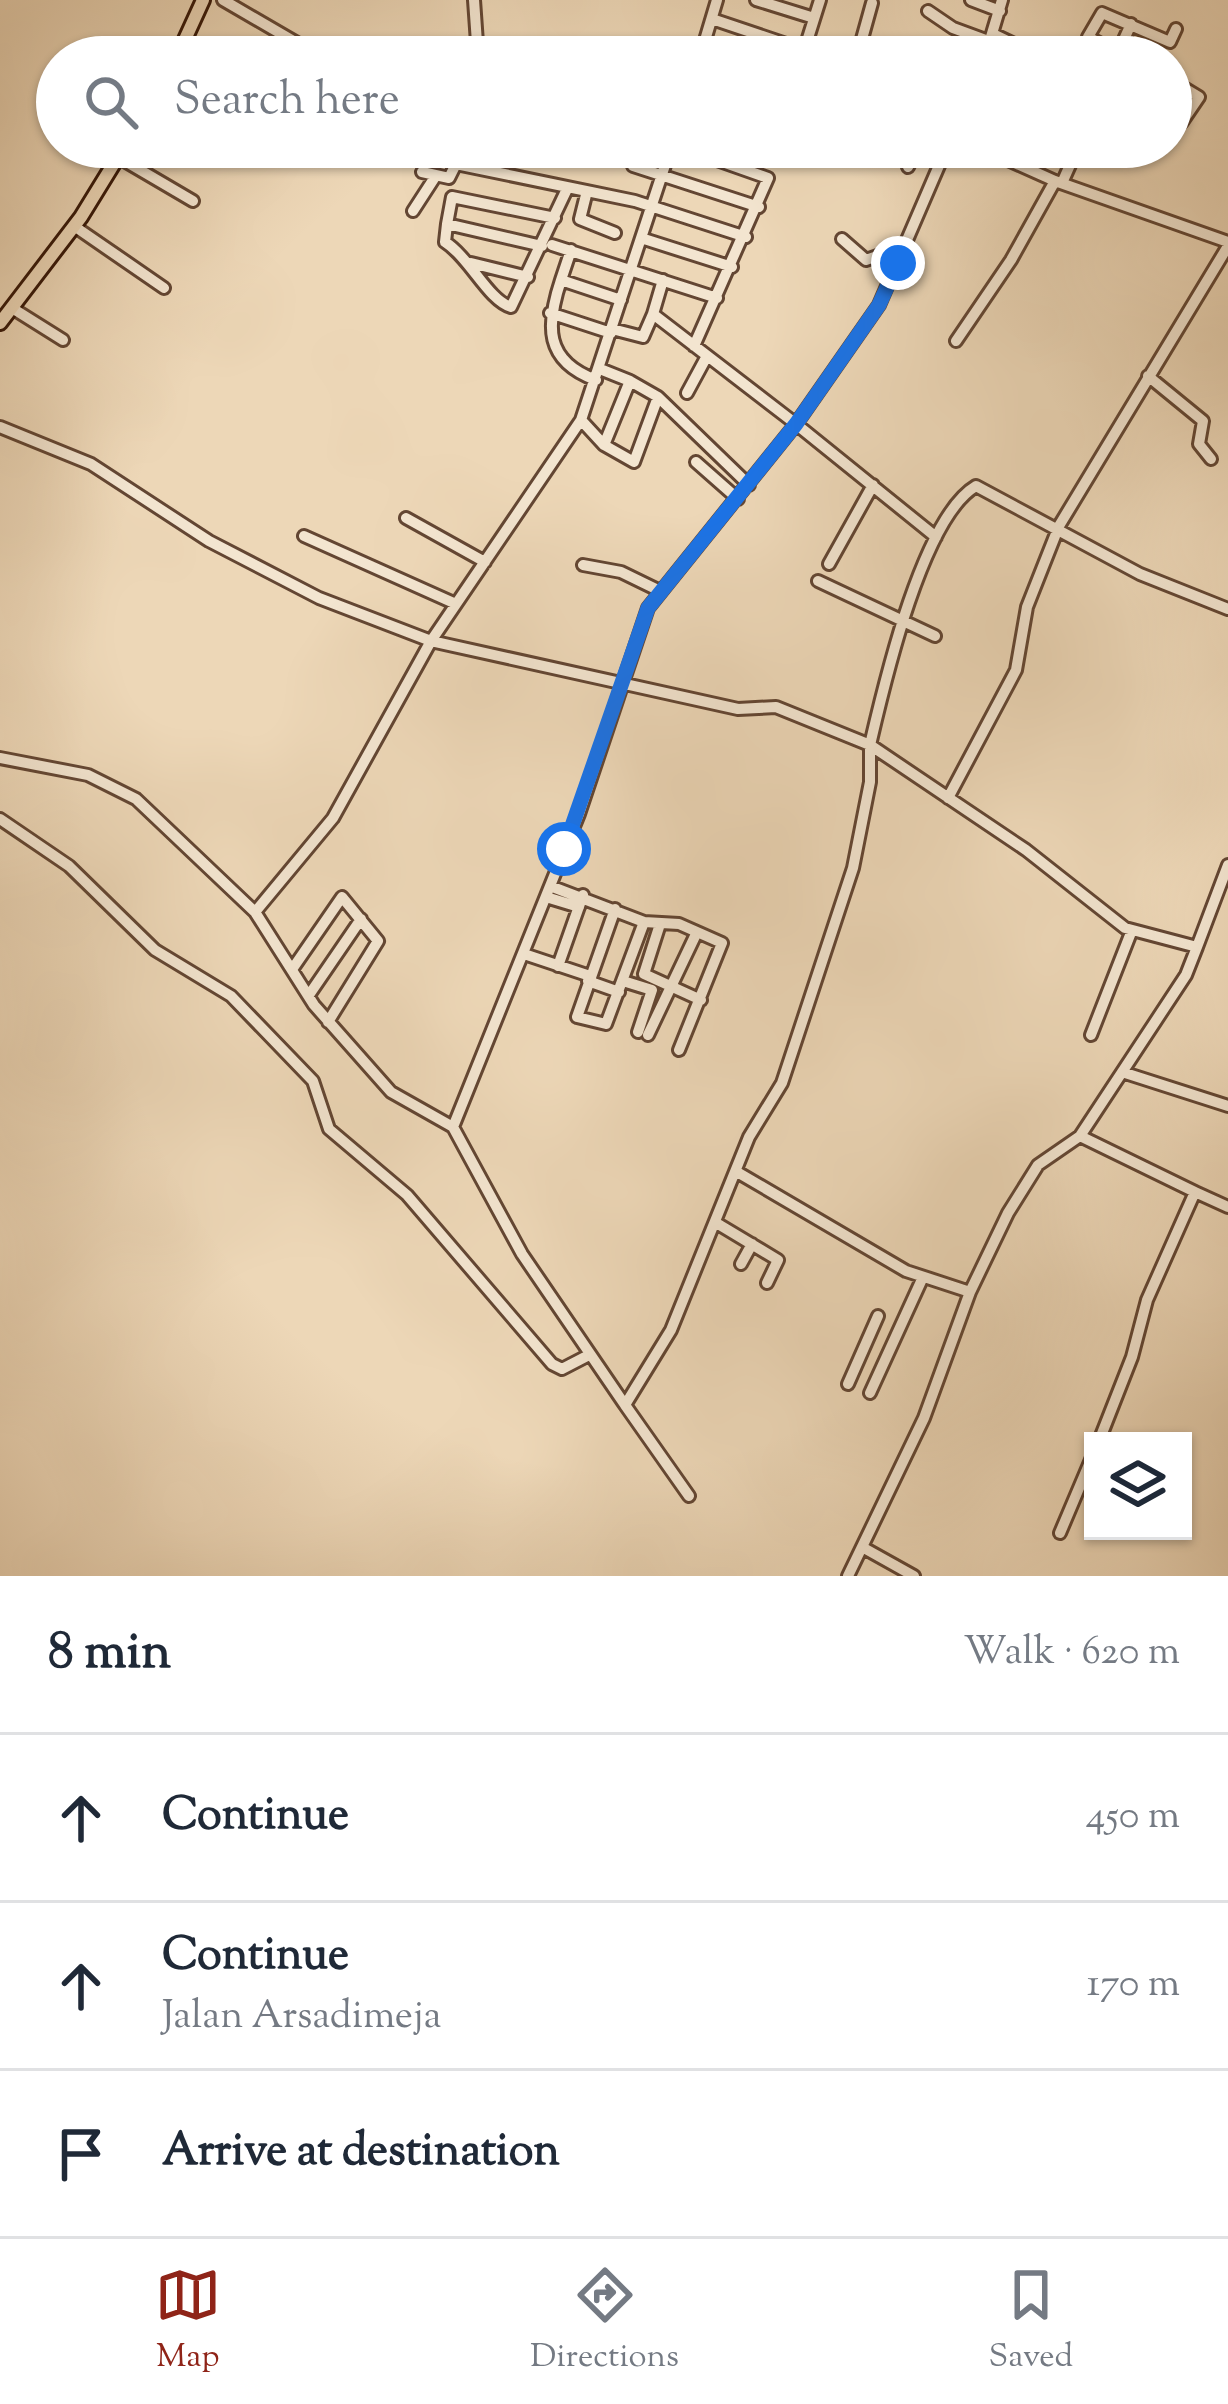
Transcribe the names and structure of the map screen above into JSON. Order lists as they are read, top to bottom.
{
  "page": {
    "search": "Search here",
    "heading": ["8 min", "Walk · 620 m"],
    "list": [
      ["Continue", "450 m"],
      ["Continue", "Jalan Arsadimeja", "170 m"],
      "Arrive at destination"
    ],
    "nav": ["Map", "Directions", "Saved"]
  }
}
